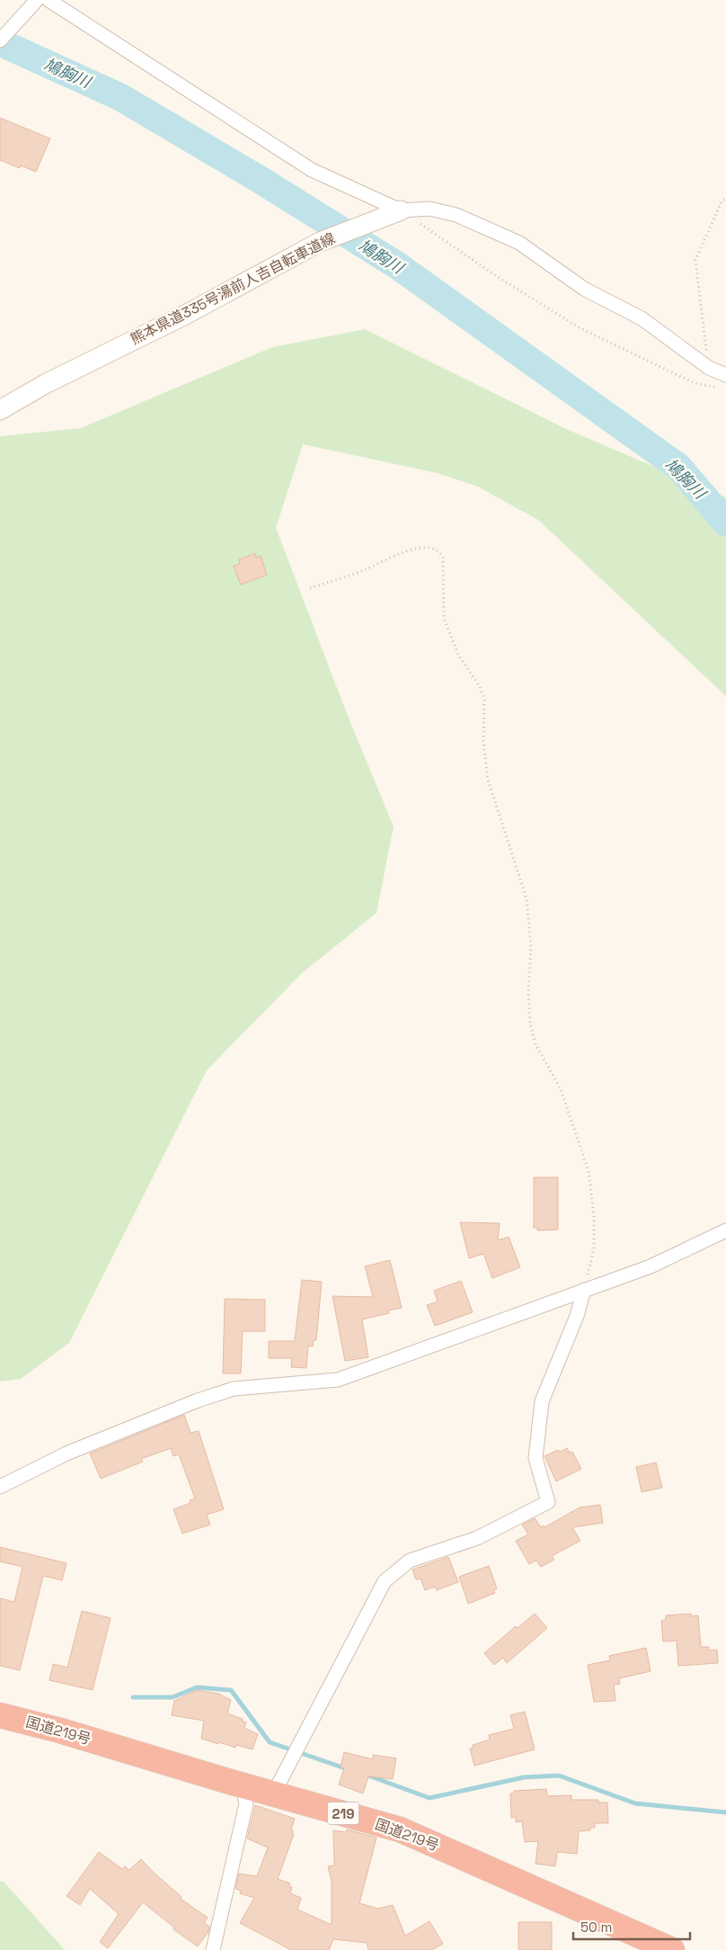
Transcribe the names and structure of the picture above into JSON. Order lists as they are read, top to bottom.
{
  "streets": {
    "highway": ["国道219号", "219"],
    "main road": ["熊本県道335号湯前人吉自転車道線"]
  },
  "water": ["鳩胸川"],
  "scale_bar": "50 m"
}
